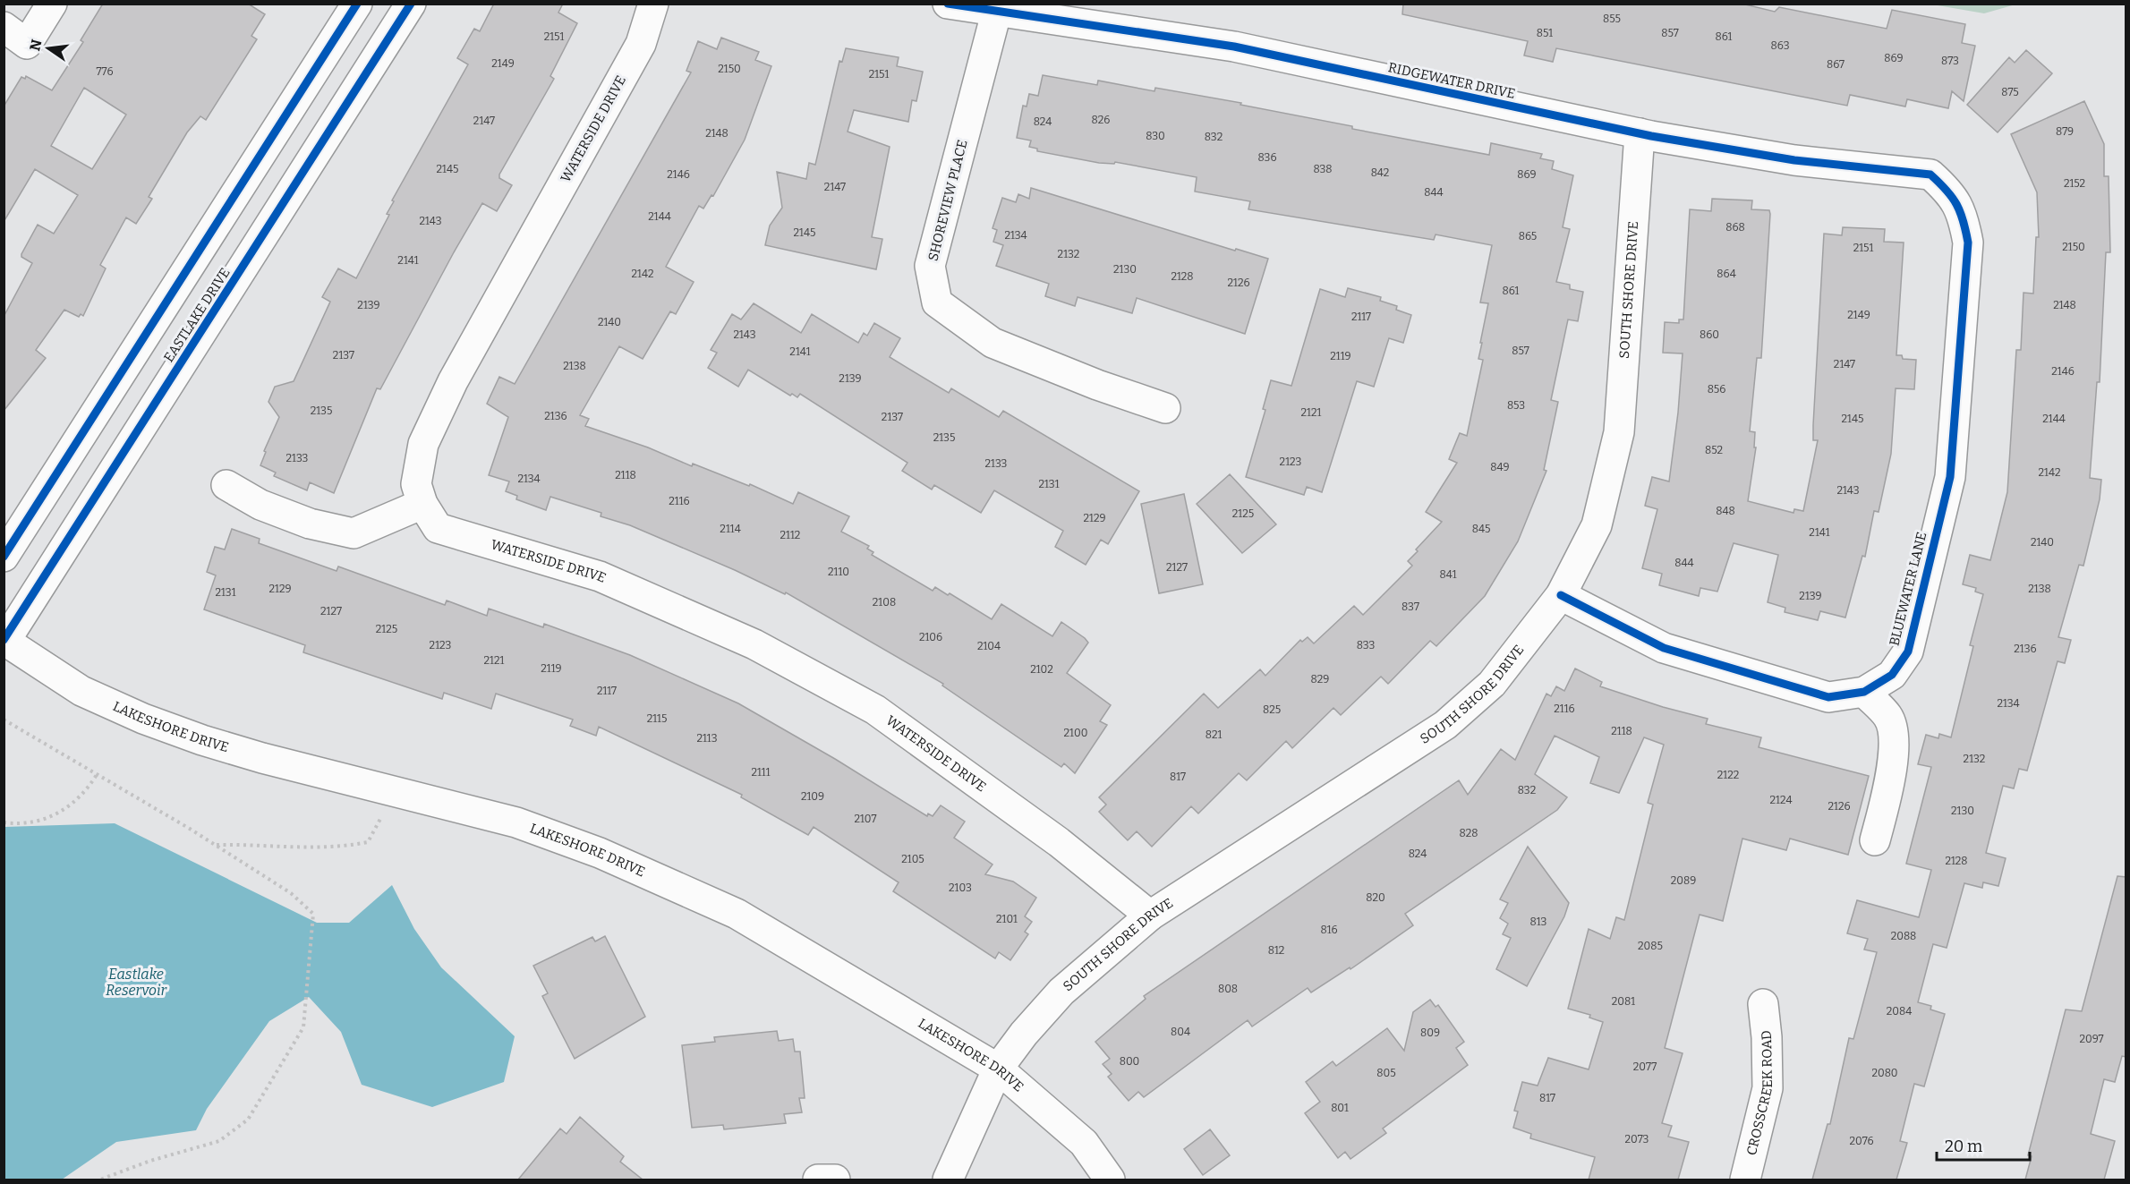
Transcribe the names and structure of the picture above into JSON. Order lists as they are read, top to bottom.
{
  "streets": {
    "street": [
      "RIDGEWATER DRIVE",
      "WATERSIDE DRIVE",
      "SHOREVIEW PLACE",
      "SOUTH SHORE DRIVE",
      "EASTLAKE DRIVE",
      "BLUEWATER LANE",
      "LAKESHORE DRIVE",
      "CROSSCREEK ROAD"
    ]
  },
  "crossings": [
    ["RIDGEWATER DRIVE", "SHOREVIEW PLACE"],
    ["RIDGEWATER DRIVE", "SOUTH SHORE DRIVE"],
    ["RIDGEWATER DRIVE", "BLUEWATER LANE"],
    ["WATERSIDE DRIVE", "SOUTH SHORE DRIVE"],
    ["SOUTH SHORE DRIVE", "BLUEWATER LANE"],
    ["SOUTH SHORE DRIVE", "LAKESHORE DRIVE"],
    ["EASTLAKE DRIVE", "LAKESHORE DRIVE"]
  ],
  "water": ["Eastlake Reservoir"],
  "house_numbers": [
    "855",
    "851",
    "857",
    "2151",
    "861",
    "863",
    "869",
    "873",
    "2149",
    "867",
    "2150",
    "776",
    "2151",
    "875",
    "826",
    "2147",
    "824",
    "879",
    "2148",
    "830",
    "832",
    "836",
    "2145",
    "838",
    "842",
    "2146",
    "869",
    "2152",
    "2147",
    "844",
    "2144",
    "2143",
    "868",
    "2145",
    "2134",
    "865",
    "2150",
    "2151",
    "2132",
    "2141",
    "2130",
    "2142",
    "864",
    "2128",
    "2126",
    "861",
    "2139",
    "2148",
    "2149",
    "2117",
    "2140",
    "2143",
    "860",
    "857",
    "2141",
    "2137",
    "2119",
    "2147",
    "2138",
    "2146",
    "2139",
    "856",
    "853",
    "2135",
    "2121",
    "2136",
    "2137",
    "2145",
    "2144",
    "2135",
    "852",
    "2133",
    "2123",
    "2133",
    "849",
    "2142",
    "2118",
    "2134",
    "2131",
    "2143",
    "2116",
    "848",
    "2125",
    "2129",
    "2114",
    "845",
    "2141",
    "2112",
    "2140",
    "844",
    "2127",
    "2110",
    "841",
    "2129",
    "2138",
    "2131",
    "2139",
    "2108",
    "837",
    "2127",
    "2125",
    "2106",
    "2123",
    "833",
    "2104",
    "2136",
    "2121",
    "2119",
    "2102",
    "829",
    "2117",
    "2134",
    "2116",
    "825",
    "2115",
    "2118",
    "2100",
    "821",
    "2113",
    "2132",
    "2111",
    "2122",
    "817",
    "832",
    "2109",
    "2124",
    "2126",
    "2130",
    "2107",
    "828",
    "824",
    "2105",
    "2128",
    "2089",
    "2103",
    "820",
    "2101",
    "813",
    "816",
    "2088",
    "2085",
    "812",
    "808",
    "2081",
    "2084",
    "804",
    "809",
    "2097",
    "800",
    "2077",
    "805",
    "2080",
    "817",
    "801",
    "2073",
    "2076"
  ],
  "scale_bar": "20 m",
  "north": "left"
}
